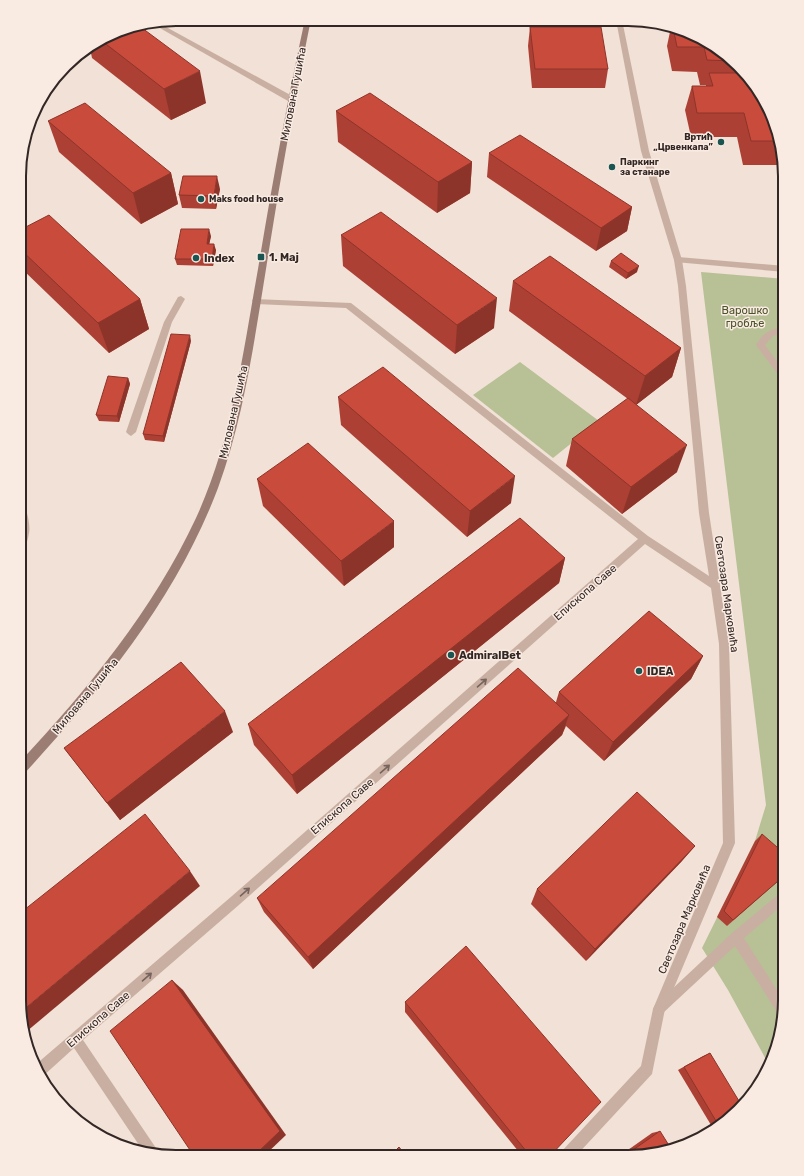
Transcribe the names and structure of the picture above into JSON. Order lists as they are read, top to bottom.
{
  "streets": {
    "street": ["Милована Гушића", "Епископа Саве", "Светозара Марковића"]
  },
  "one_way": ["Епископа Саве"],
  "parks": ["Варошко гробље"],
  "places": {
    "other": [
      "Вртић „Црвенкапа”",
      "Паркинг за станаре",
      "Maks food house",
      "Index",
      "AdmiralBet",
      "IDEA"
    ],
    "transit": ["1. Мај"]
  }
}
